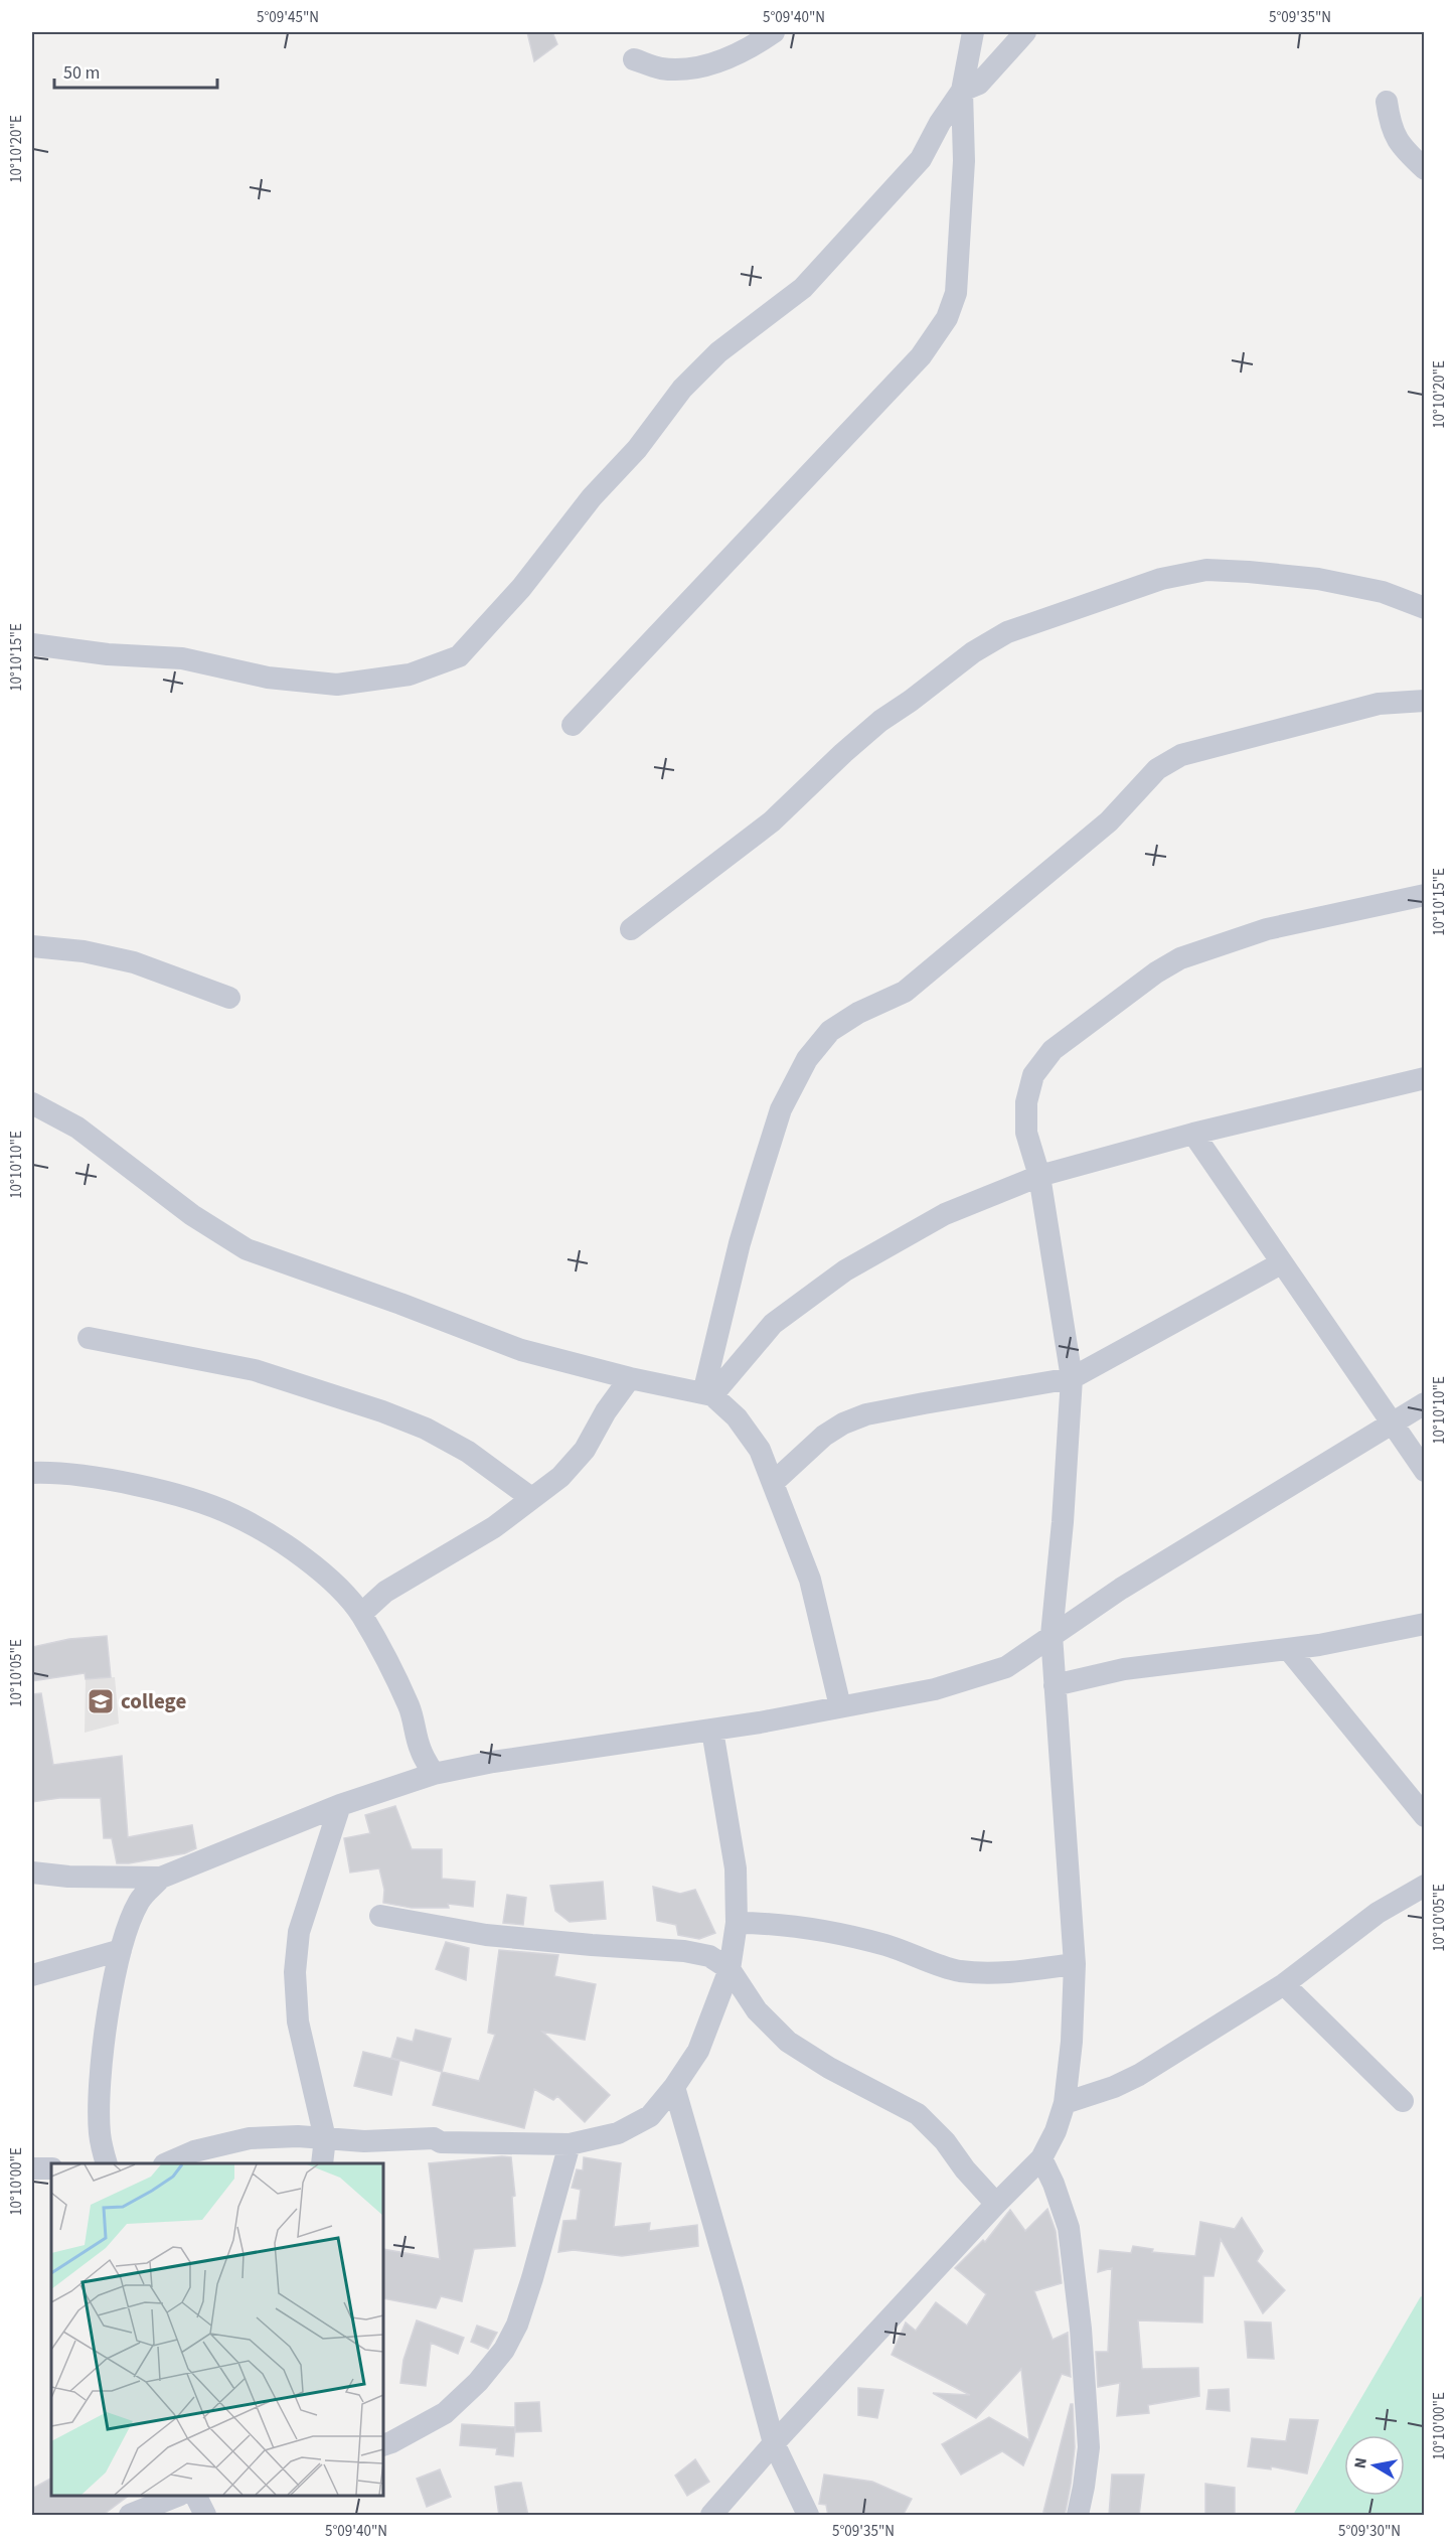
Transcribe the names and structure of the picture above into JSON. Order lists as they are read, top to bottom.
{
  "places": {
    "school or university": ["college"]
  },
  "scale_bar": "50 m",
  "north": "left",
  "coordinates": [
    "5°09'45\"N",
    "5°09'40\"N",
    "5°09'35\"N",
    "10°10'20\"E",
    "10°10'15\"E",
    "10°10'10\"E",
    "10°10'05\"E",
    "10°10'00\"E",
    "5°09'30\"N"
  ]
}
